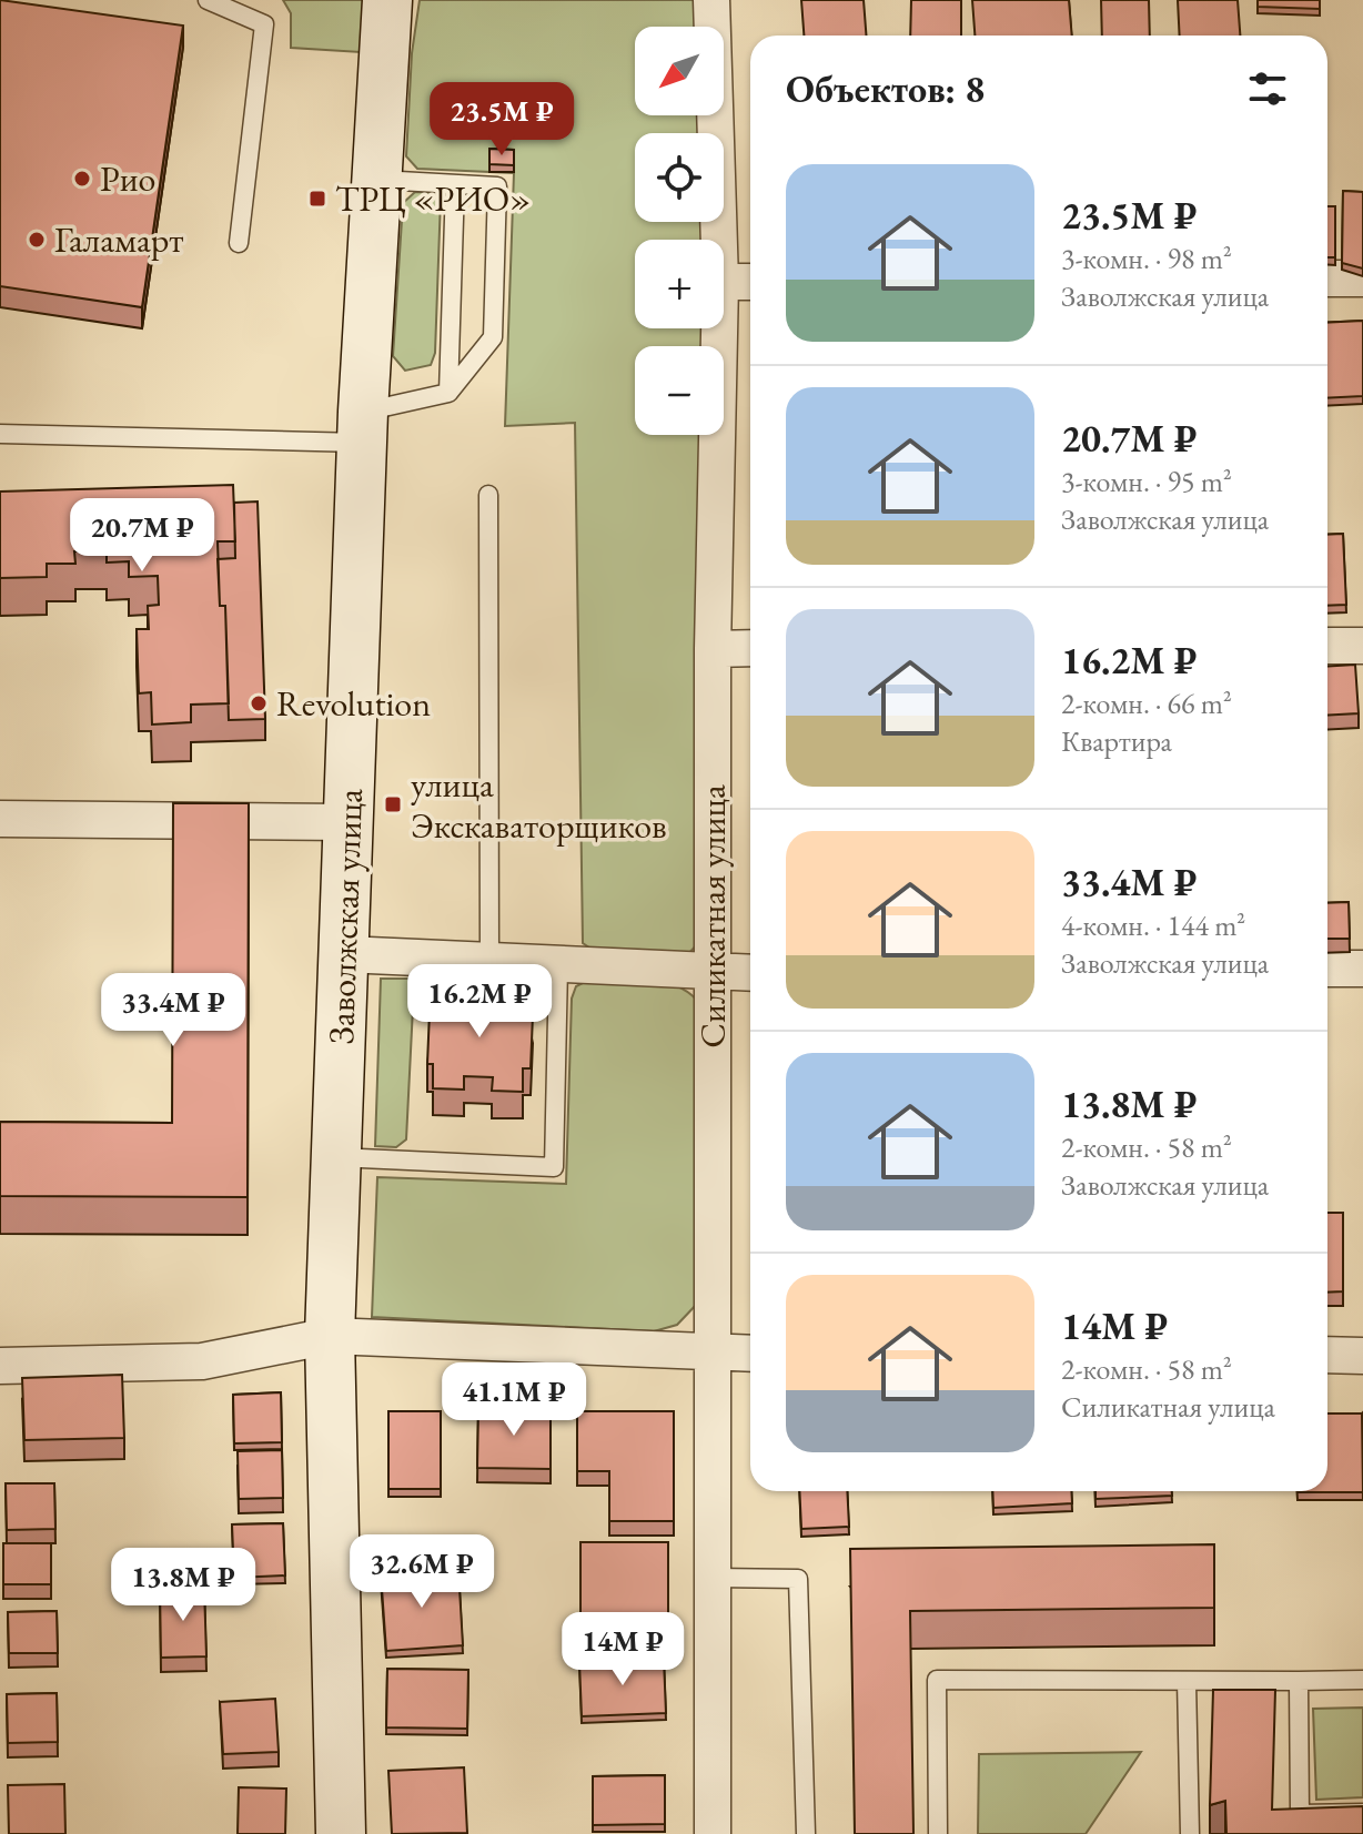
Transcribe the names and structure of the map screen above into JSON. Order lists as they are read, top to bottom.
{
  "streets": {
    "main road": ["Заволжская улица"],
    "street": ["Силикатная улица"]
  },
  "places": {
    "other": ["Рио", "Галамарт", "Revolution"],
    "transit": ["ТРЦ «РИО»", "улица Экскаваторщиков"]
  },
  "north": "bottom left",
  "page": {
    "map_buttons": ["+", "−"],
    "heading": "Объектов: 8",
    "price": [
      "23.5M ₽",
      "20.7M ₽",
      "16.2M ₽",
      "33.4M ₽",
      "41.1M ₽",
      "32.6M ₽",
      "13.8M ₽",
      "14M ₽"
    ],
    "list": [
      {
        "name": "23.5M ₽",
        "note": "3-комн. · 98 m² · Заволжская улица"
      },
      {
        "name": "20.7M ₽",
        "note": "3-комн. · 95 m² · Заволжская улица"
      },
      {
        "name": "16.2M ₽",
        "note": "2-комн. · 66 m² · Квартира"
      },
      {
        "name": "33.4M ₽",
        "note": "4-комн. · 144 m² · Заволжская улица"
      },
      {
        "name": "13.8M ₽",
        "note": "2-комн. · 58 m² · Заволжская улица"
      },
      {
        "name": "14M ₽",
        "note": "2-комн. · 58 m² · Силикатная улица"
      }
    ]
  }
}
